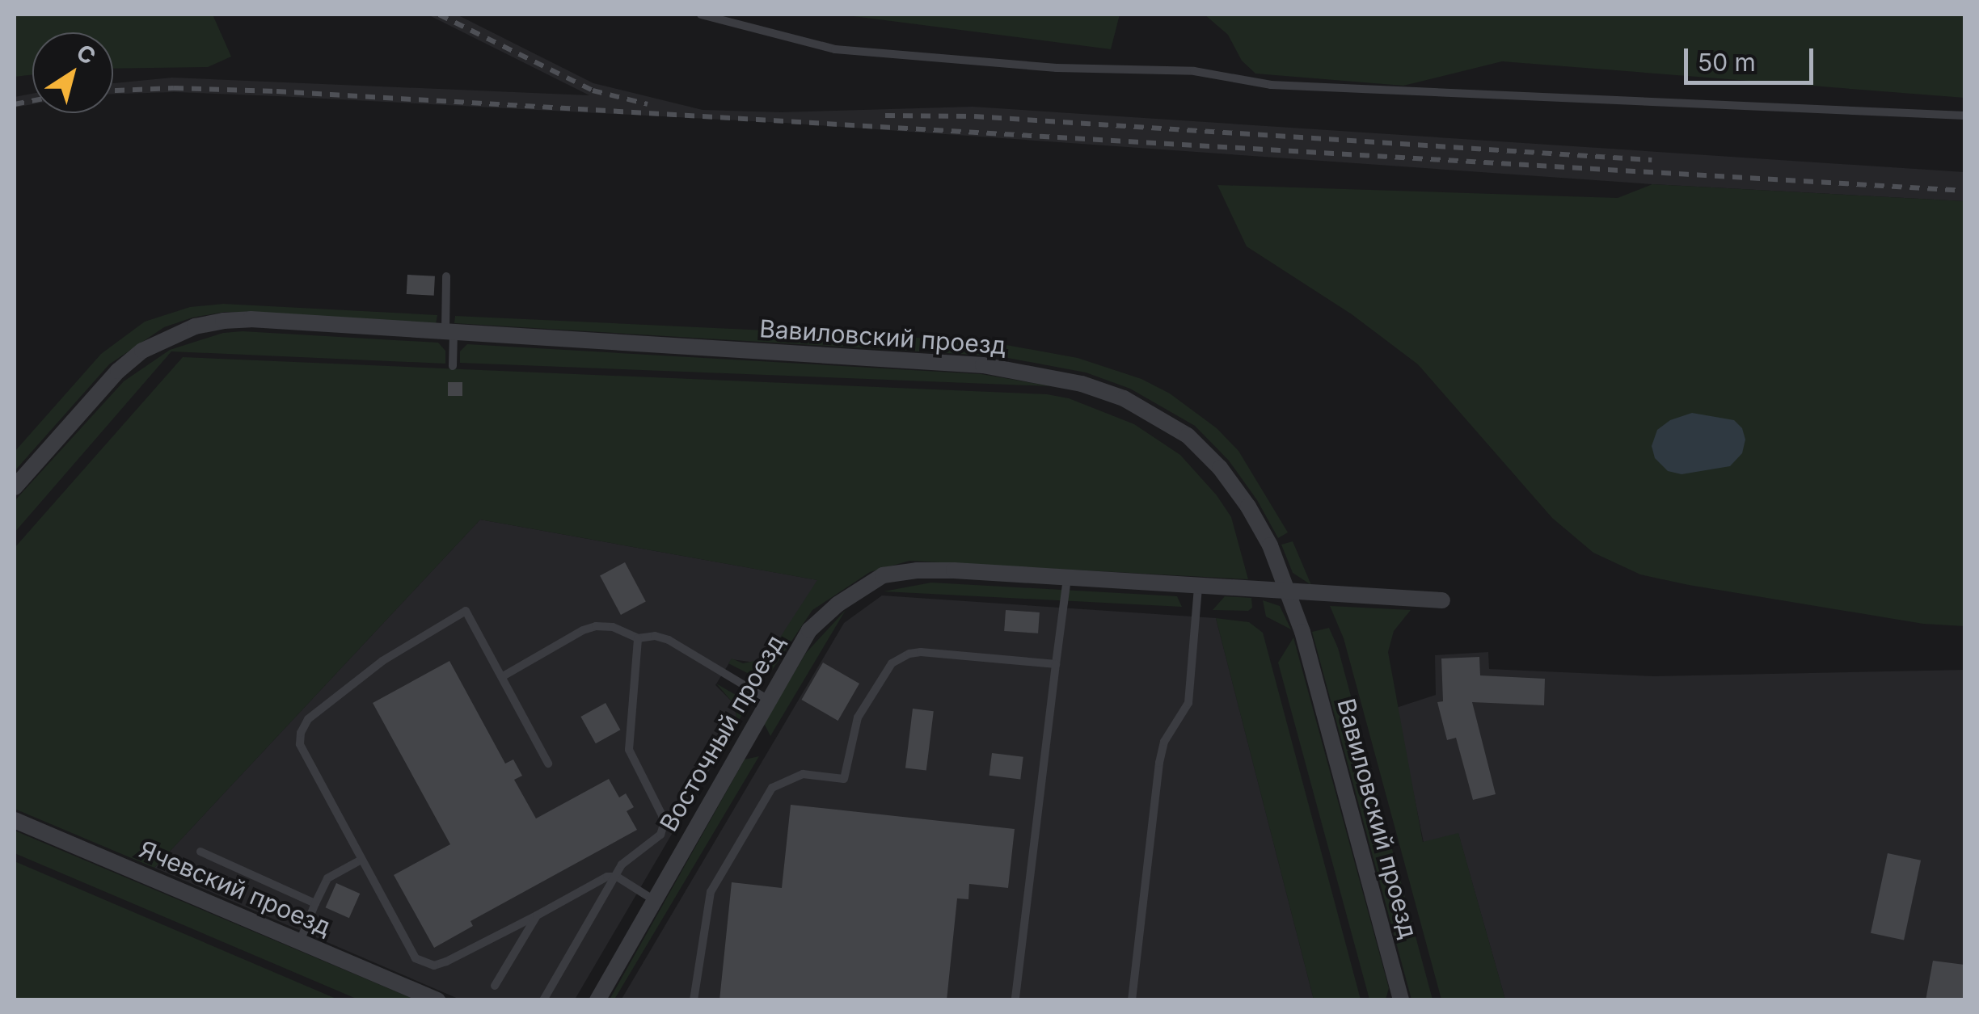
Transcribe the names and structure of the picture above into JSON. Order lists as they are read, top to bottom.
{
  "streets": {
    "street": ["Вавиловский проезд", "Восточный проезд", "Ячевский проезд"]
  },
  "crossings": [
    ["Вавиловский проезд", "Восточный проезд"]
  ],
  "scale_bar": "50 m",
  "north": "top right"
}
